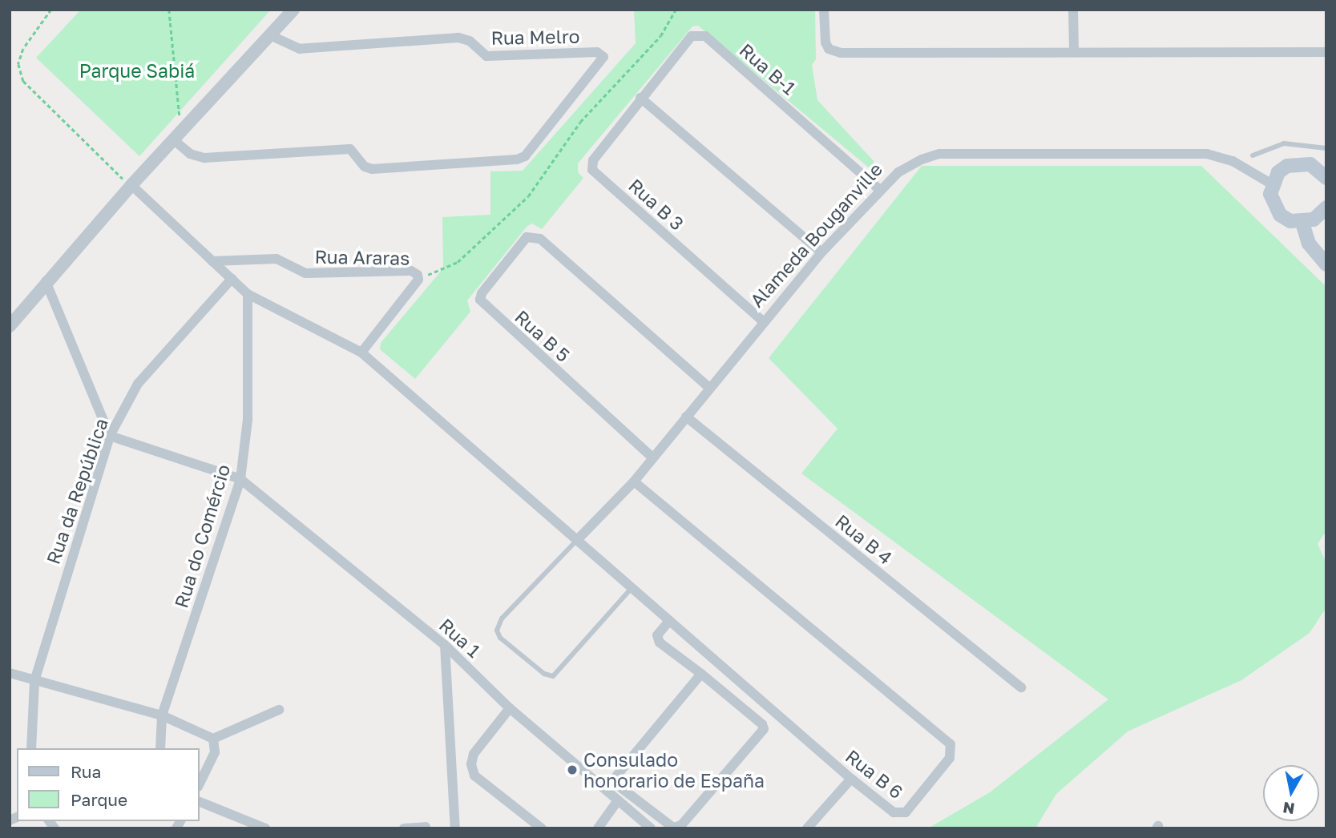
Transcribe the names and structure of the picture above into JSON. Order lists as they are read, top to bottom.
{
  "streets": {
    "street": [
      "Rua Melro",
      "Rua B-1",
      "Rua B 3",
      "Alameda Bouganville",
      "Rua Araras",
      "Rua B 5",
      "Rua da República",
      "Rua do Comércio",
      "Rua B 4",
      "Rua 1",
      "Rua B 6"
    ]
  },
  "crossings": [
    ["Rua B-1", "Rua B 3"],
    ["Rua B-1", "Alameda Bouganville"],
    ["Rua B 3", "Alameda Bouganville"],
    ["Alameda Bouganville", "Rua B 5"],
    ["Alameda Bouganville", "Rua B 4"],
    ["Alameda Bouganville", "Rua B 6"],
    ["Rua Araras", "Rua B 6"],
    ["Rua da República", "Rua B 6"],
    ["Rua do Comércio", "Rua 1"],
    ["Rua do Comércio", "Rua B 6"]
  ],
  "parks": ["Parque Sabiá"],
  "places": ["Consulado honorario de España"],
  "legend": ["Rua", "Parque"],
  "north": "bottom"
}
